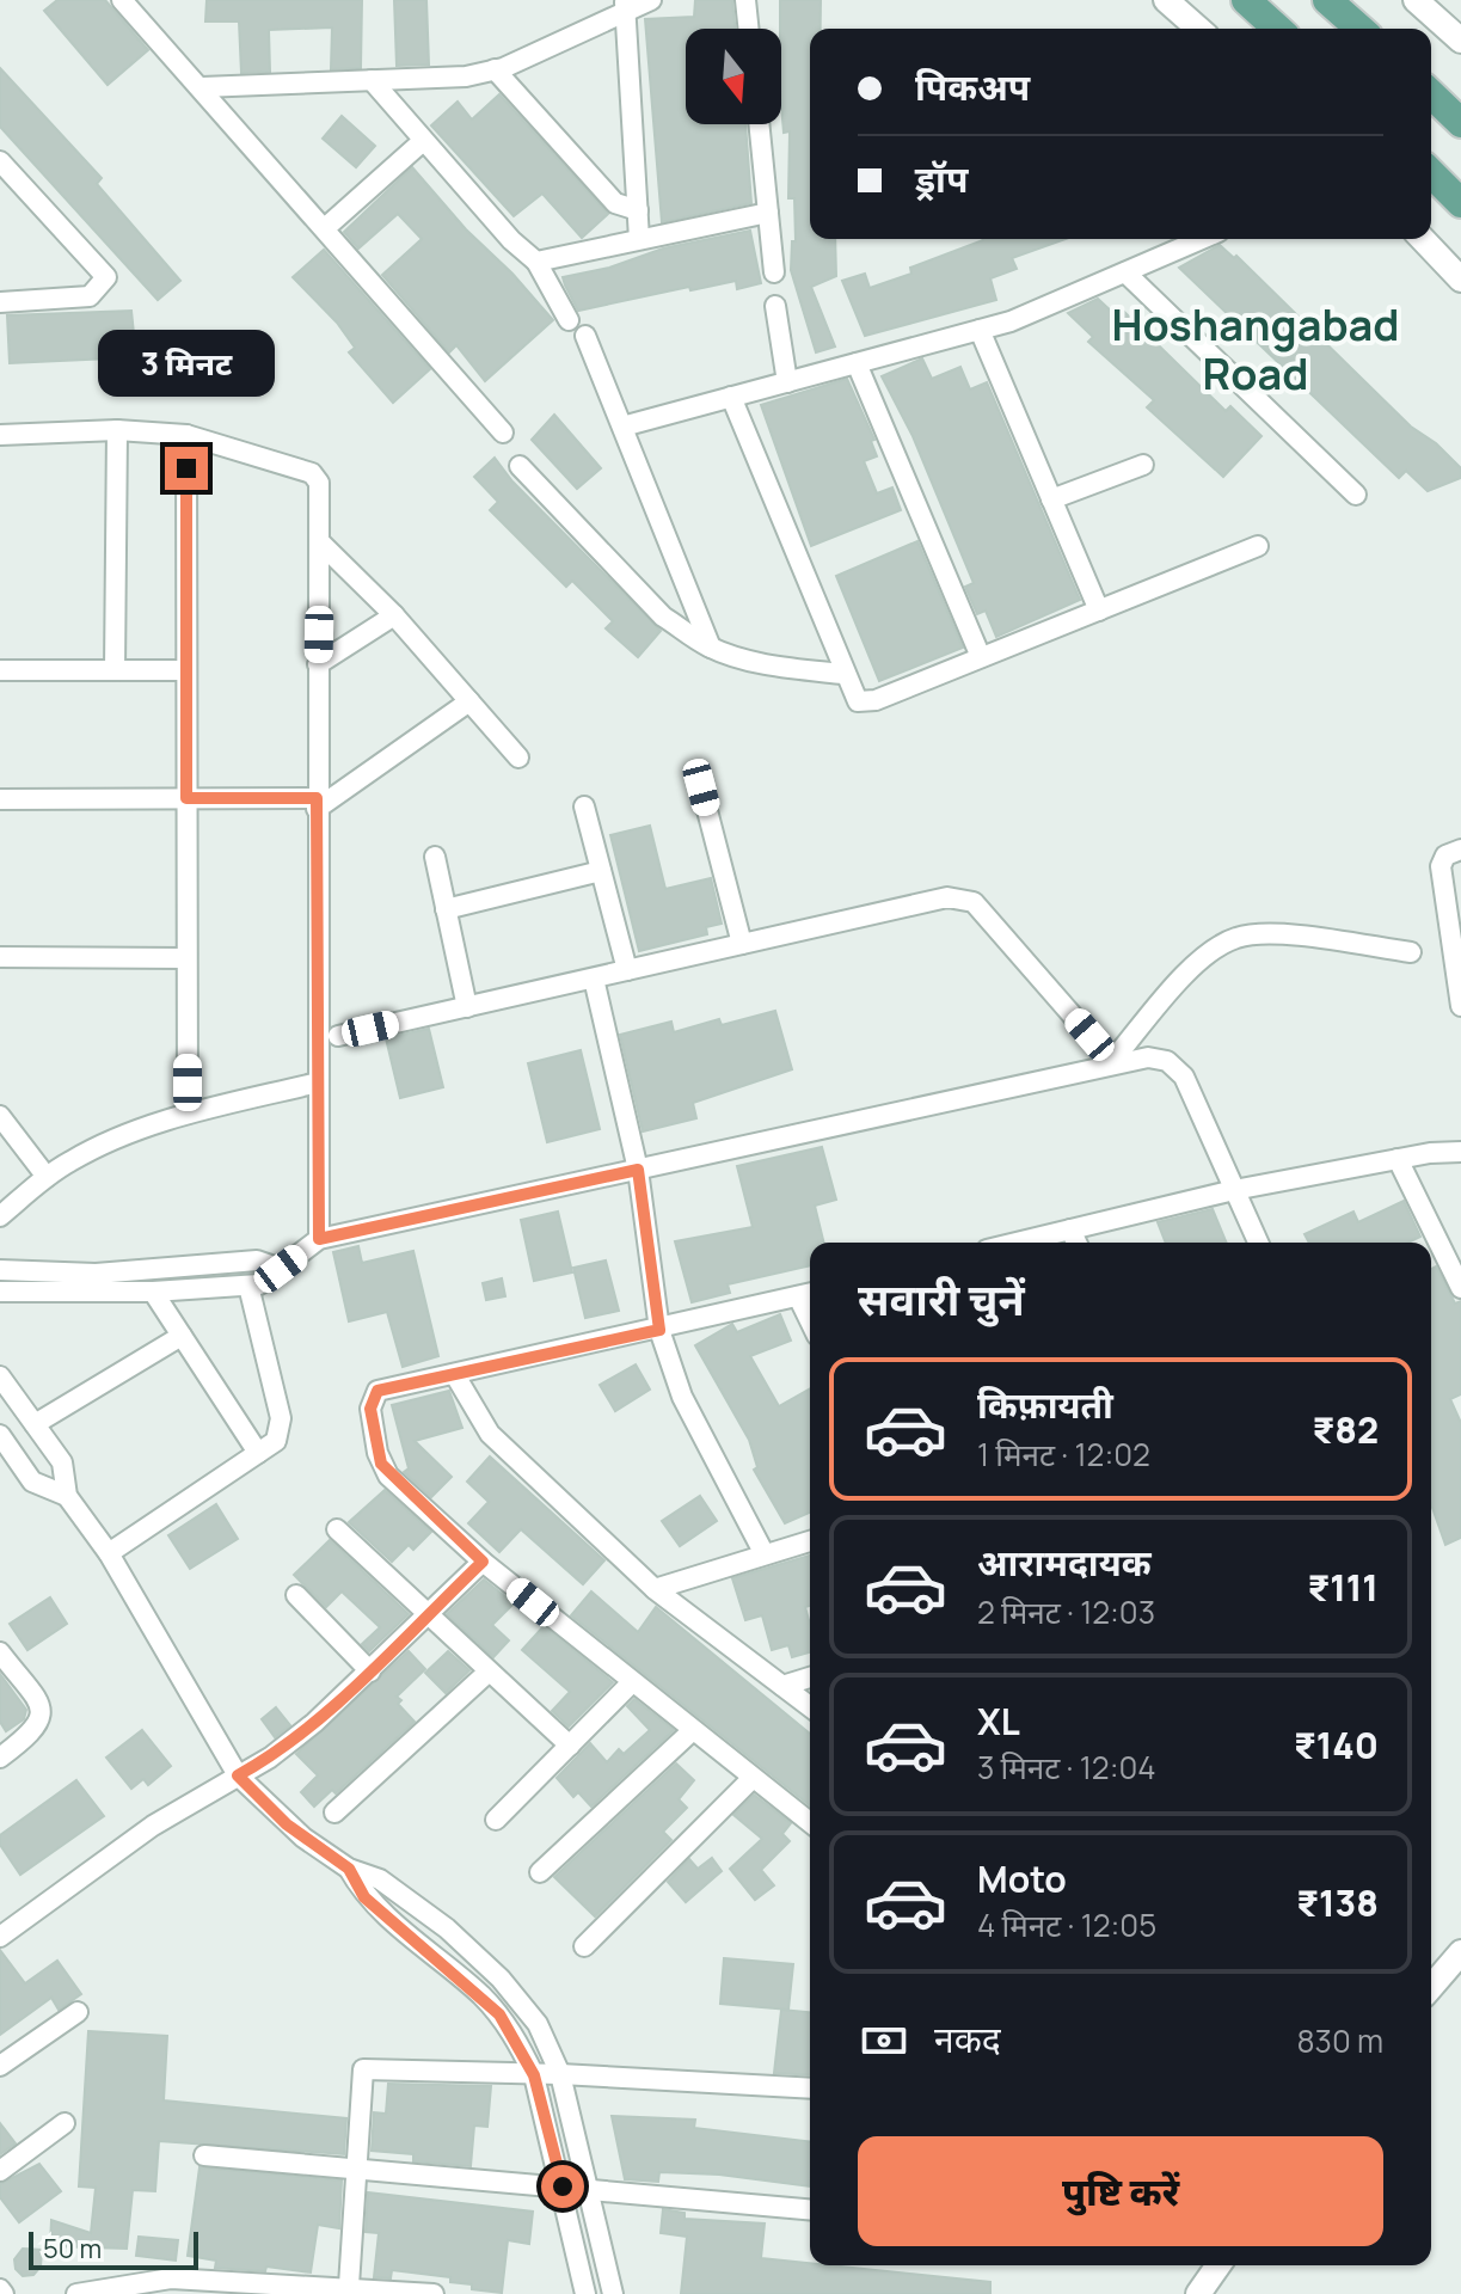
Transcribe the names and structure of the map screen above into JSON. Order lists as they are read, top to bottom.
{
  "districts": ["Hoshangabad Road"],
  "scale_bar": "50 m",
  "north": "bottom",
  "page": {
    "banner": ["पिकअप", "ड्रॉप"],
    "bubble": "3 मिनट",
    "heading": "सवारी चुनें",
    "list": [
      {
        "name": "किफ़ायती",
        "note": "1 मिनट · 12:02",
        "value": "₹82"
      },
      {
        "name": "आरामदायक",
        "note": "2 मिनट · 12:03",
        "value": "₹111"
      },
      {
        "name": "XL",
        "note": "3 मिनट · 12:04",
        "value": "₹140"
      },
      {
        "name": "Moto",
        "note": "4 मिनट · 12:05",
        "value": "₹138"
      }
    ],
    "pay": ["नकद", "830 m"],
    "buttons": "पुष्टि करें",
    "scale": "50 m"
  }
}
